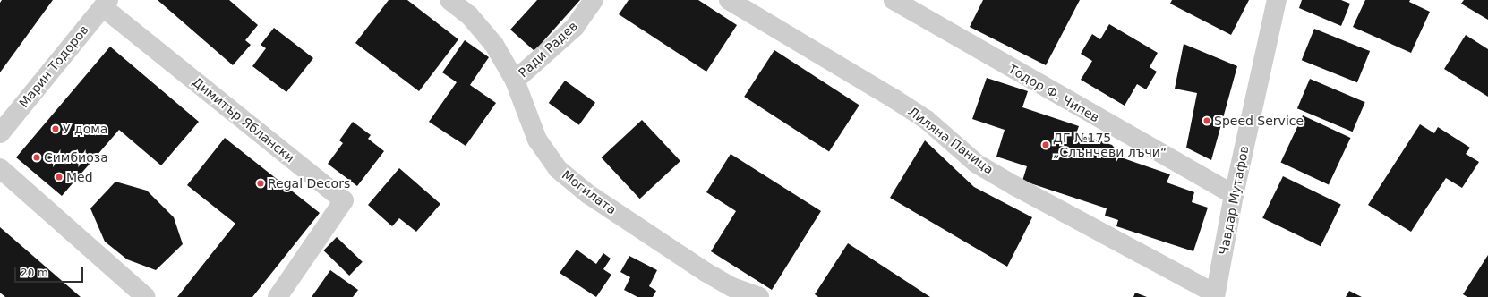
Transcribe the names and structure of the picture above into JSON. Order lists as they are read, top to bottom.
{
  "streets": {
    "street": [
      "Ради Радев",
      "Марин Тодоров",
      "Тодор Ф. Чипев",
      "Димитър Яблански",
      "Лиляна Паница",
      "Могилата",
      "Чавдар Мутафов"
    ]
  },
  "crossings": [
    ["Ради Радев", "Могилата"],
    ["Марин Тодоров", "Димитър Яблански"],
    ["Тодор Ф. Чипев", "Чавдар Мутафов"],
    ["Лиляна Паница", "Чавдар Мутафов"]
  ],
  "places": [
    "Speed Service",
    "У дома",
    "ДГ №175 „Слънчеви лъчи“",
    "Симбиоза",
    "Med",
    "Regal Decors"
  ],
  "scale_bar": "20 m"
}
